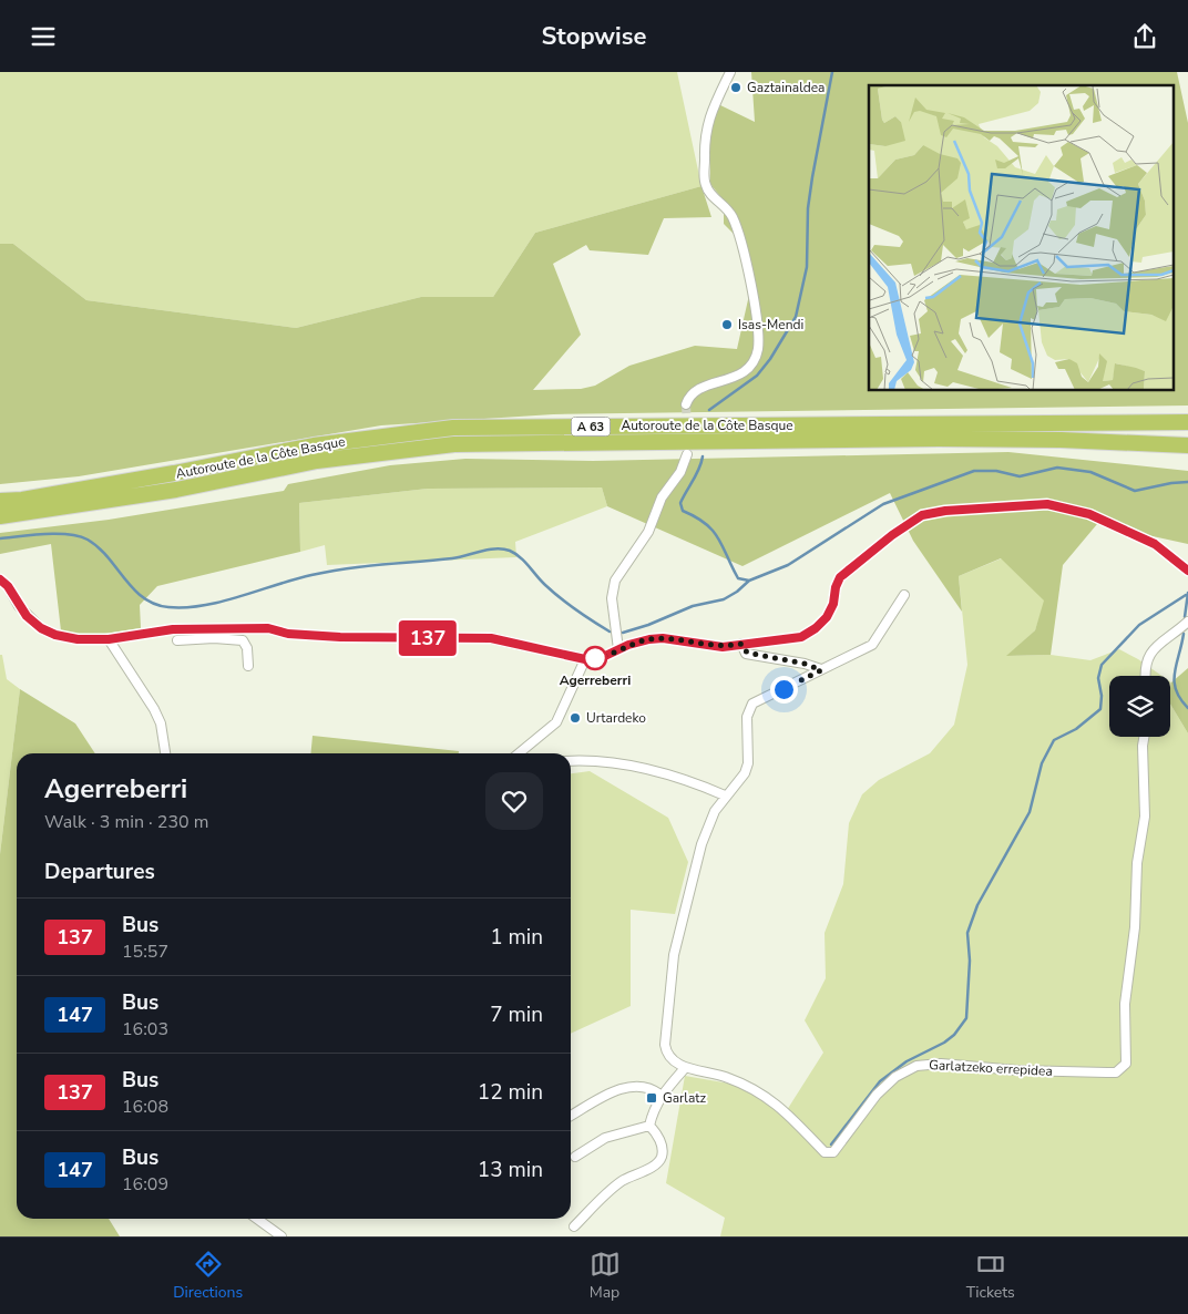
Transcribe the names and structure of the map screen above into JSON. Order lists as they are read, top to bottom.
{
  "streets": {
    "highway": ["Autoroute de la Côte Basque", "A 63"],
    "street": ["Garlatzeko errepidea"]
  },
  "places": {
    "other": [
      "Gaztainaldea",
      "Isas-Mendi",
      "Agerreberri",
      "Urtardeko"
    ],
    "transit": ["Garlatz"]
  },
  "lines": ["bus line 137"],
  "page": {
    "header": "Stopwise",
    "on_map": "137",
    "heading": [
      ["Agerreberri", "Walk · 3 min · 230 m"],
      "Departures"
    ],
    "list": [
      {
        "mark": "137",
        "name": "Bus",
        "note": "15:57",
        "value": "1 min"
      },
      {
        "mark": "147",
        "name": "Bus",
        "note": "16:03",
        "value": "7 min"
      },
      {
        "mark": "137",
        "name": "Bus",
        "note": "16:08",
        "value": "12 min"
      },
      {
        "mark": "147",
        "name": "Bus",
        "note": "16:09",
        "value": "13 min"
      }
    ],
    "tabs": ["Directions", "Map", "Tickets"]
  }
}
